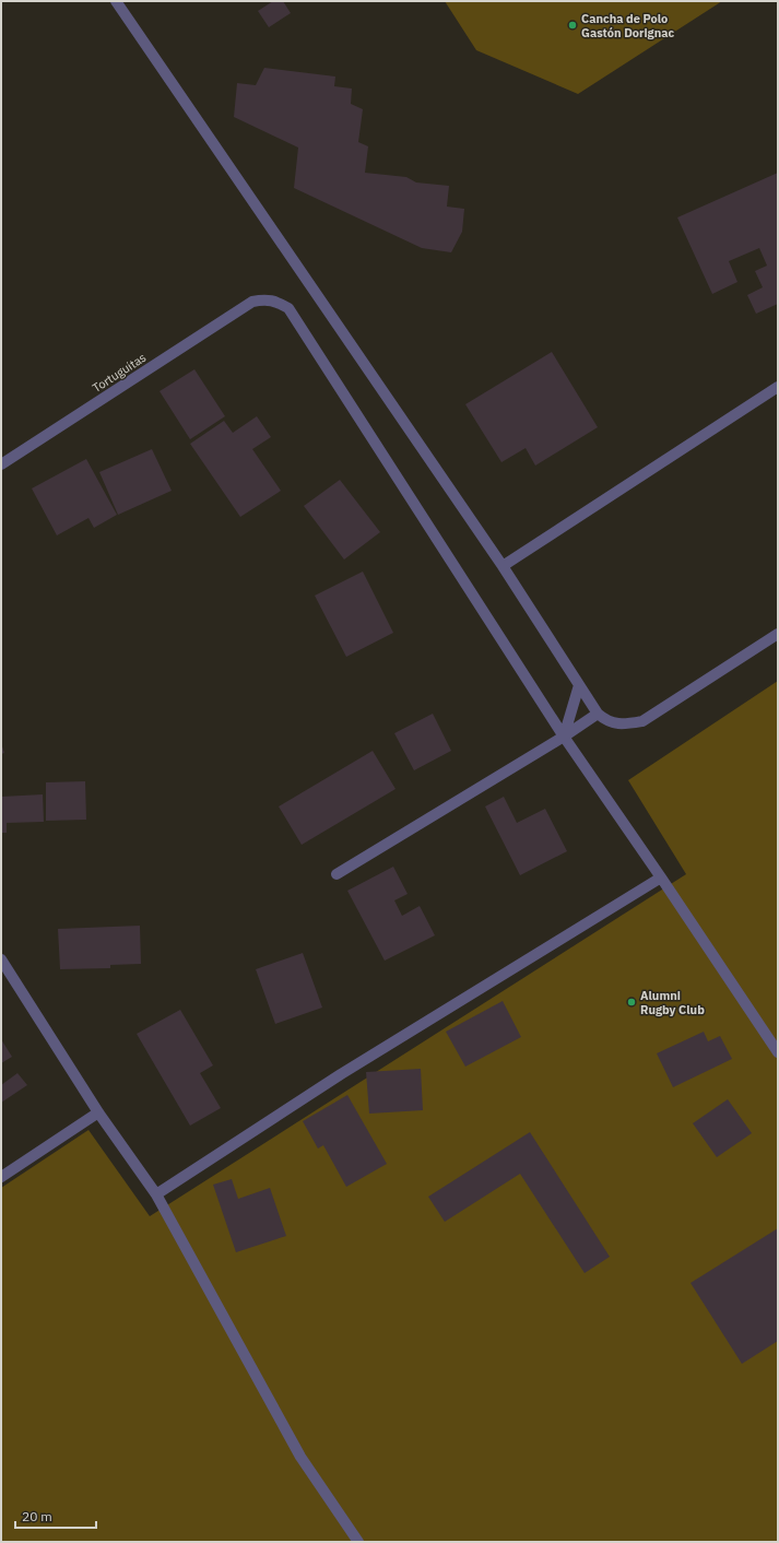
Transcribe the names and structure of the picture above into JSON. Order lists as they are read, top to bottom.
{
  "streets": {
    "street": ["Tortuguitas"]
  },
  "places": ["Cancha de Polo Gastón Dorignac", "Alumni Rugby Club"],
  "scale_bar": "20 m"
}
